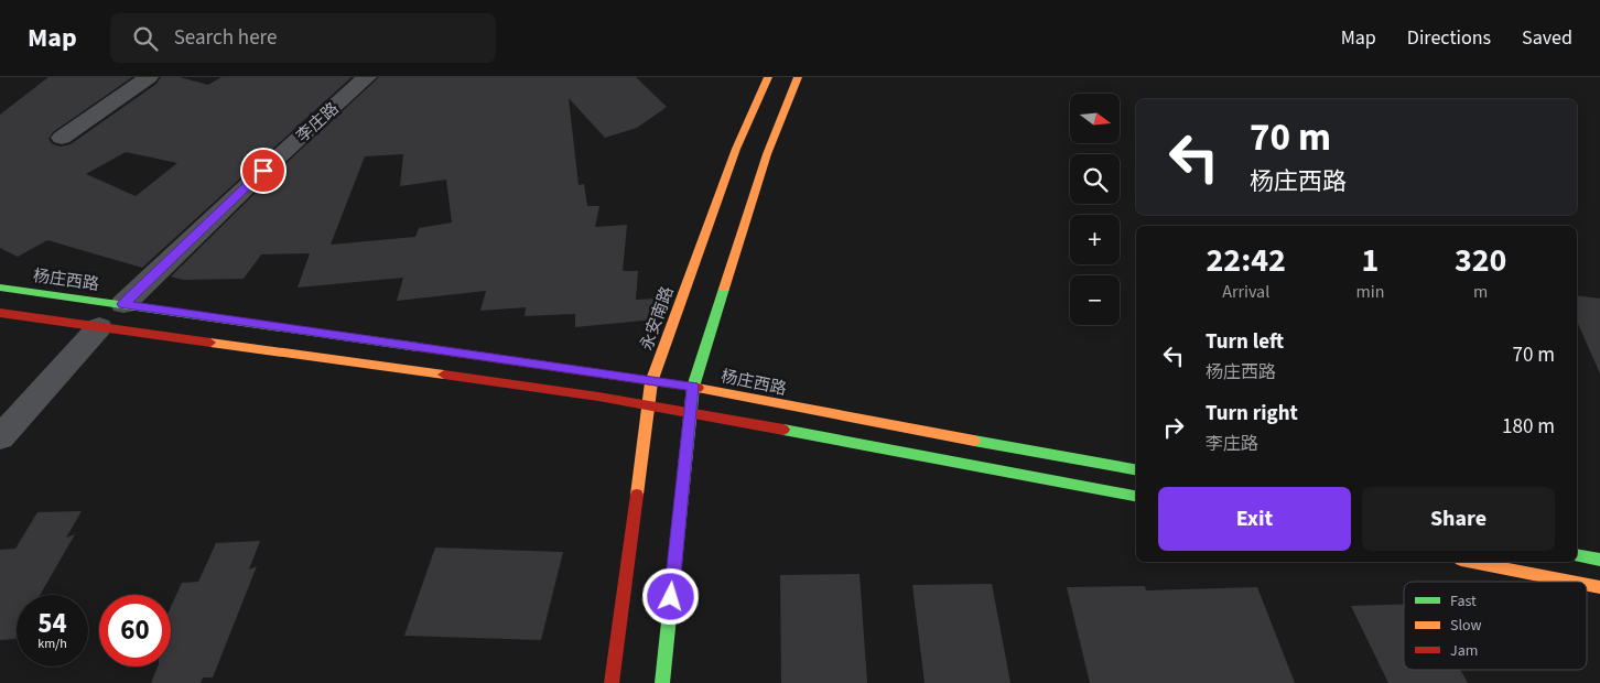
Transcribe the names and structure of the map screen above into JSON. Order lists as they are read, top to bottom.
{
  "streets": {
    "street": ["李庄路", "杨庄西路", "永安南路"]
  },
  "crossings": [
    ["李庄路", "杨庄西路"],
    ["杨庄西路", "永安南路"]
  ],
  "legend": ["Fast", "Slow", "Jam"],
  "north": "right",
  "page": {
    "header": "Map",
    "search": "Search here",
    "nav": ["Map", "Directions", "Saved"],
    "map_buttons": ["+", "−"],
    "turn": ["70 m", "杨庄西路"],
    "eta": [
      "22:42",
      "Arrival",
      "1",
      "min",
      "320",
      "m"
    ],
    "list": [
      {
        "name": "Turn left",
        "note": "杨庄西路",
        "value": "70 m"
      },
      {
        "name": "Turn right",
        "note": "李庄路",
        "value": "180 m"
      }
    ],
    "buttons": ["Exit", "Share"],
    "speed": "54 km/h",
    "limit": "60"
  }
}
